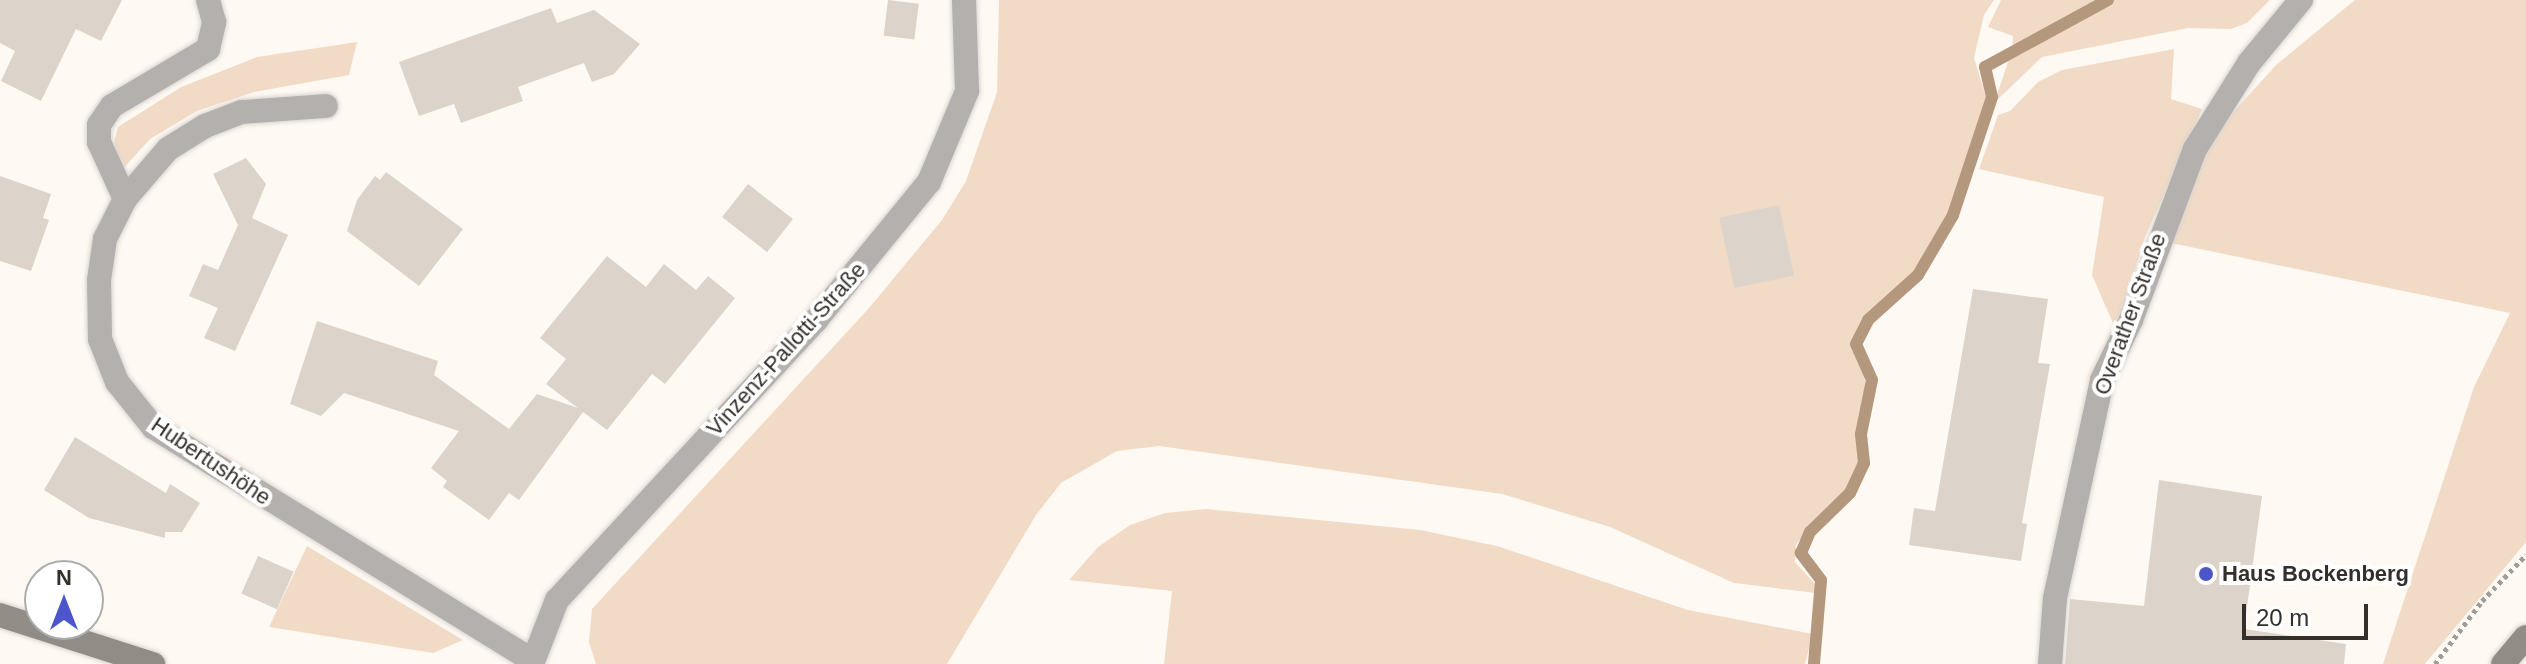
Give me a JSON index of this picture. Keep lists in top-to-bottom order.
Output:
{
  "streets": {
    "street": ["Overather Straße", "Vinzenz-Pallotti-Straße", "Hubertushöhe"]
  },
  "crossings": [
    ["Vinzenz-Pallotti-Straße", "Hubertushöhe"]
  ],
  "places": ["Haus Bockenberg"],
  "scale_bar": "20 m",
  "north": "top"
}
